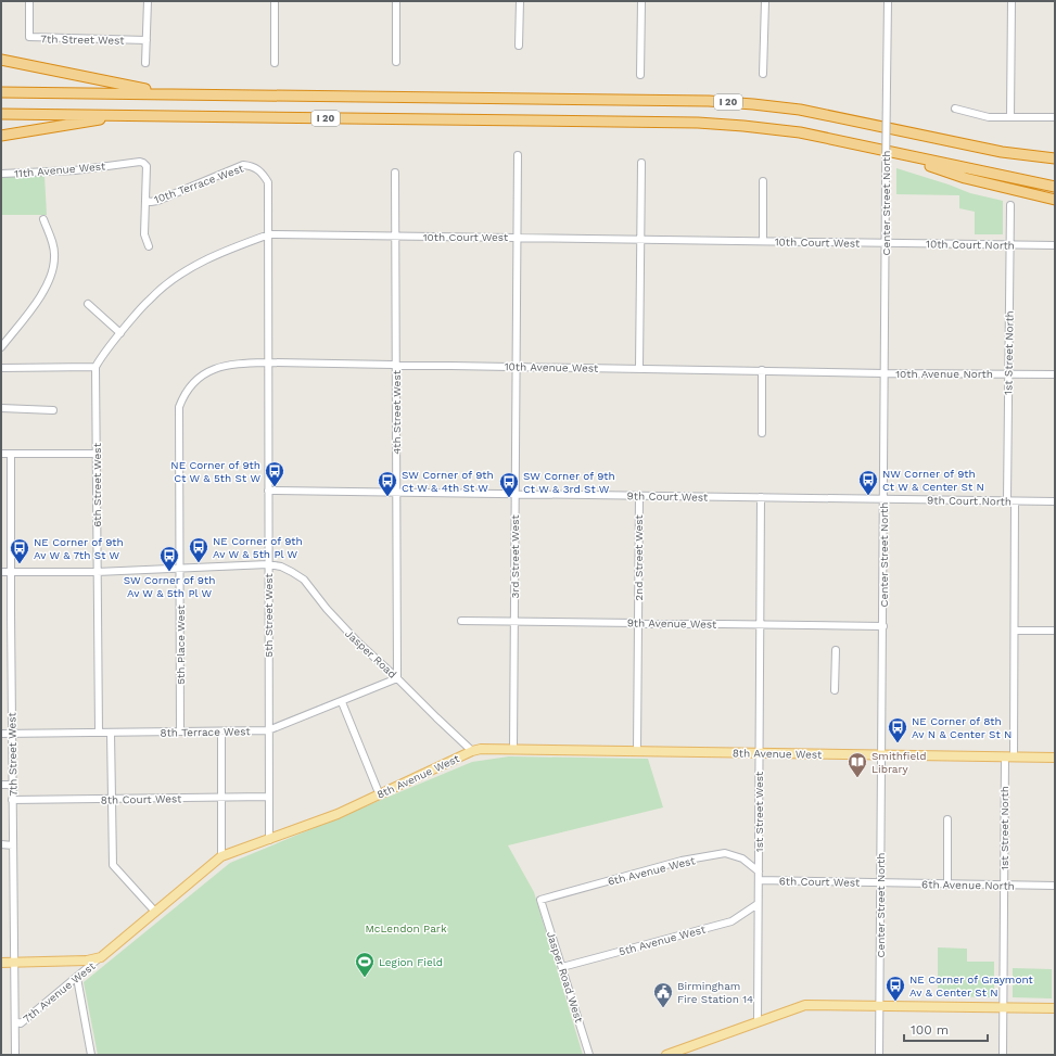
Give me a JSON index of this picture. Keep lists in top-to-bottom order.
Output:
{
  "streets": {
    "highway": ["I 20"],
    "main road": ["8th Avenue West"],
    "street": [
      "7th Street West",
      "11th Avenue West",
      "10th Terrace West",
      "Center Street North",
      "10th Court West",
      "10th Court North",
      "1st Street North",
      "10th Avenue West",
      "10th Avenue North",
      "4th Street West",
      "6th Street West",
      "9th Court West",
      "9th Court North",
      "3rd Street West",
      "2nd Street West",
      "5th Street West",
      "9th Avenue West",
      "5th Place West",
      "Jasper Road",
      "8th Terrace West",
      "8th Court West",
      "1st Street West",
      "6th Avenue West",
      "6th Court West",
      "6th Avenue North",
      "5th Avenue West",
      "Jasper Road West",
      "7th Avenue West"
    ]
  },
  "crossings": [
    ["7th Street West", "8th Terrace West"],
    ["7th Street West", "8th Court West"],
    ["7th Street West", "7th Avenue West"],
    ["11th Avenue West", "10th Terrace West"],
    ["10th Terrace West", "10th Court West"],
    ["10th Terrace West", "5th Street West"],
    ["Center Street North", "10th Court West"],
    ["Center Street North", "10th Court North"],
    ["Center Street North", "10th Avenue West"],
    ["Center Street North", "10th Avenue North"],
    ["Center Street North", "9th Court West"],
    ["Center Street North", "9th Court North"],
    ["Center Street North", "9th Avenue West"],
    ["Center Street North", "8th Avenue West"],
    ["Center Street North", "6th Court West"],
    ["Center Street North", "6th Avenue North"],
    ["10th Court West", "10th Court North"],
    ["10th Court West", "4th Street West"],
    ["10th Court West", "6th Street West"],
    ["10th Court West", "3rd Street West"],
    ["10th Court West", "5th Street West"],
    ["10th Court North", "1st Street North"],
    ["1st Street North", "10th Avenue North"],
    ["1st Street North", "9th Court North"],
    ["1st Street North", "8th Avenue West"],
    ["1st Street North", "6th Avenue North"],
    ["10th Avenue West", "10th Avenue North"],
    ["10th Avenue West", "4th Street West"],
    ["10th Avenue West", "3rd Street West"],
    ["10th Avenue West", "5th Street West"],
    ["10th Avenue West", "5th Place West"],
    ["4th Street West", "9th Court West"],
    ["4th Street West", "Jasper Road"],
    ["4th Street West", "8th Terrace West"],
    ["6th Street West", "8th Terrace West"],
    ["9th Court West", "9th Court North"],
    ["9th Court West", "3rd Street West"],
    ["9th Court West", "2nd Street West"],
    ["9th Court West", "5th Street West"],
    ["9th Court West", "1st Street West"],
    ["3rd Street West", "9th Avenue West"],
    ["3rd Street West", "8th Avenue West"],
    ["2nd Street West", "9th Avenue West"],
    ["2nd Street West", "8th Avenue West"],
    ["5th Street West", "Jasper Road"],
    ["5th Street West", "8th Terrace West"],
    ["5th Street West", "8th Avenue West"],
    ["5th Street West", "8th Court West"],
    ["9th Avenue West", "1st Street West"],
    ["5th Place West", "8th Terrace West"],
    ["Jasper Road", "8th Terrace West"],
    ["Jasper Road", "8th Avenue West"],
    ["8th Avenue West", "1st Street West"],
    ["8th Avenue West", "7th Avenue West"],
    ["1st Street West", "6th Avenue West"],
    ["1st Street West", "6th Court West"],
    ["1st Street West", "5th Avenue West"],
    ["6th Avenue West", "Jasper Road West"],
    ["6th Court West", "6th Avenue North"],
    ["5th Avenue West", "Jasper Road West"]
  ],
  "parks": ["McLendon Park"],
  "places": {
    "bus stop": [
      "NE Corner of 9th Ct W & 5th St W",
      "NW Corner of 9th Ct W & Center St N",
      "SW Corner of 9th Ct W & 4th St W",
      "SW Corner of 9th Ct W & 3rd St W",
      "NE Corner of 9th Av W & 5th Pl W",
      "NE Corner of 9th Av W & 7th St W",
      "SW Corner of 9th Av W & 5th Pl W",
      "NE Corner of 8th Av N & Center St N",
      "NE Corner of Graymont Av & Center St N"
    ],
    "library": ["Smithfield Library"],
    "sports": ["Legion Field"],
    "public building": ["Birmingham Fire Station 14"]
  },
  "scale_bar": "100 m"
}
